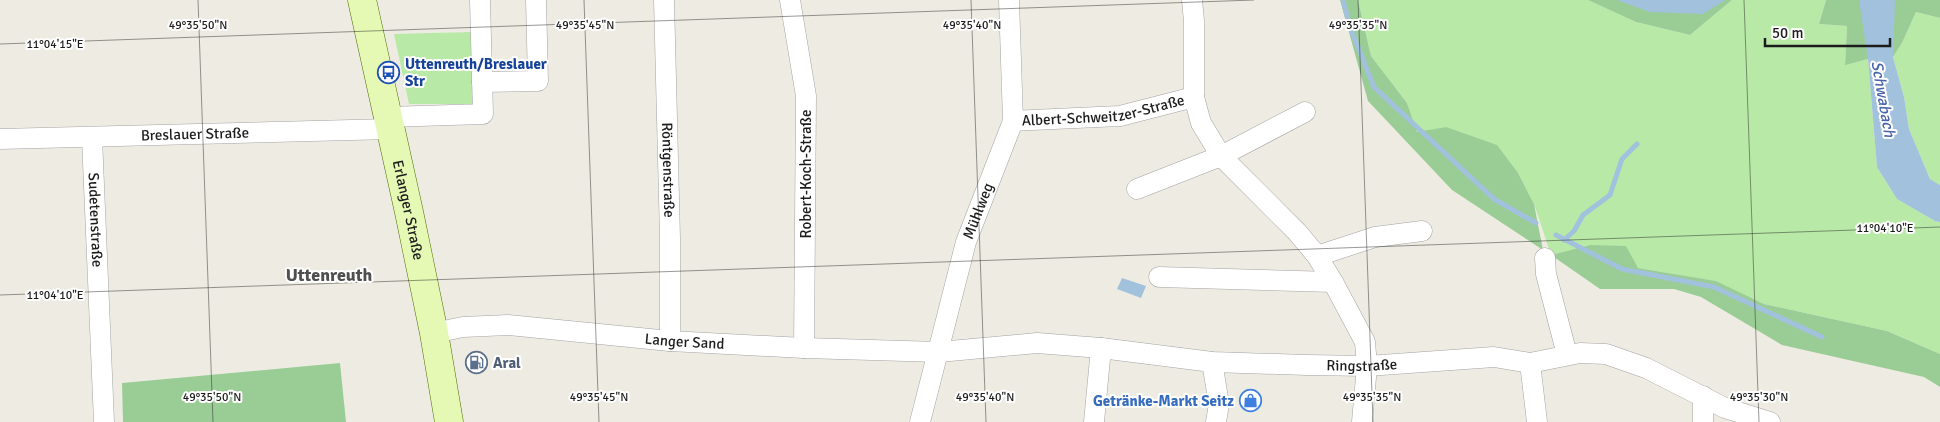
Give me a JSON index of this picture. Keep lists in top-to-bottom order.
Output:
{
  "streets": {
    "main road": ["Erlanger Straße"],
    "street": [
      "Albert-Schweitzer-Straße",
      "Breslauer Straße",
      "Röntgenstraße",
      "Robert-Koch-Straße",
      "Mühlweg",
      "Sudetenstraße",
      "Langer Sand",
      "Ringstraße"
    ]
  },
  "crossings": [
    ["Albert-Schweitzer-Straße", "Mühlweg"],
    ["Albert-Schweitzer-Straße", "Ringstraße"],
    ["Breslauer Straße", "Erlanger Straße"],
    ["Breslauer Straße", "Sudetenstraße"],
    ["Röntgenstraße", "Langer Sand"],
    ["Robert-Koch-Straße", "Langer Sand"],
    ["Erlanger Straße", "Langer Sand"],
    ["Mühlweg", "Langer Sand"],
    ["Mühlweg", "Ringstraße"],
    ["Langer Sand", "Ringstraße"]
  ],
  "districts": ["Uttenreuth"],
  "water": ["Schwabach"],
  "places": {
    "bus stop": ["Uttenreuth/Breslauer Str"],
    "fuel station": ["Aral"],
    "shop": ["Getränke-Markt Seitz"]
  },
  "scale_bar": "50 m",
  "coordinates": [
    "49°35'50\"N",
    "49°35'45\"N",
    "49°35'40\"N",
    "49°35'35\"N",
    "11°04'15\"E",
    "11°04'10\"E",
    "49°35'30\"N"
  ]
}
